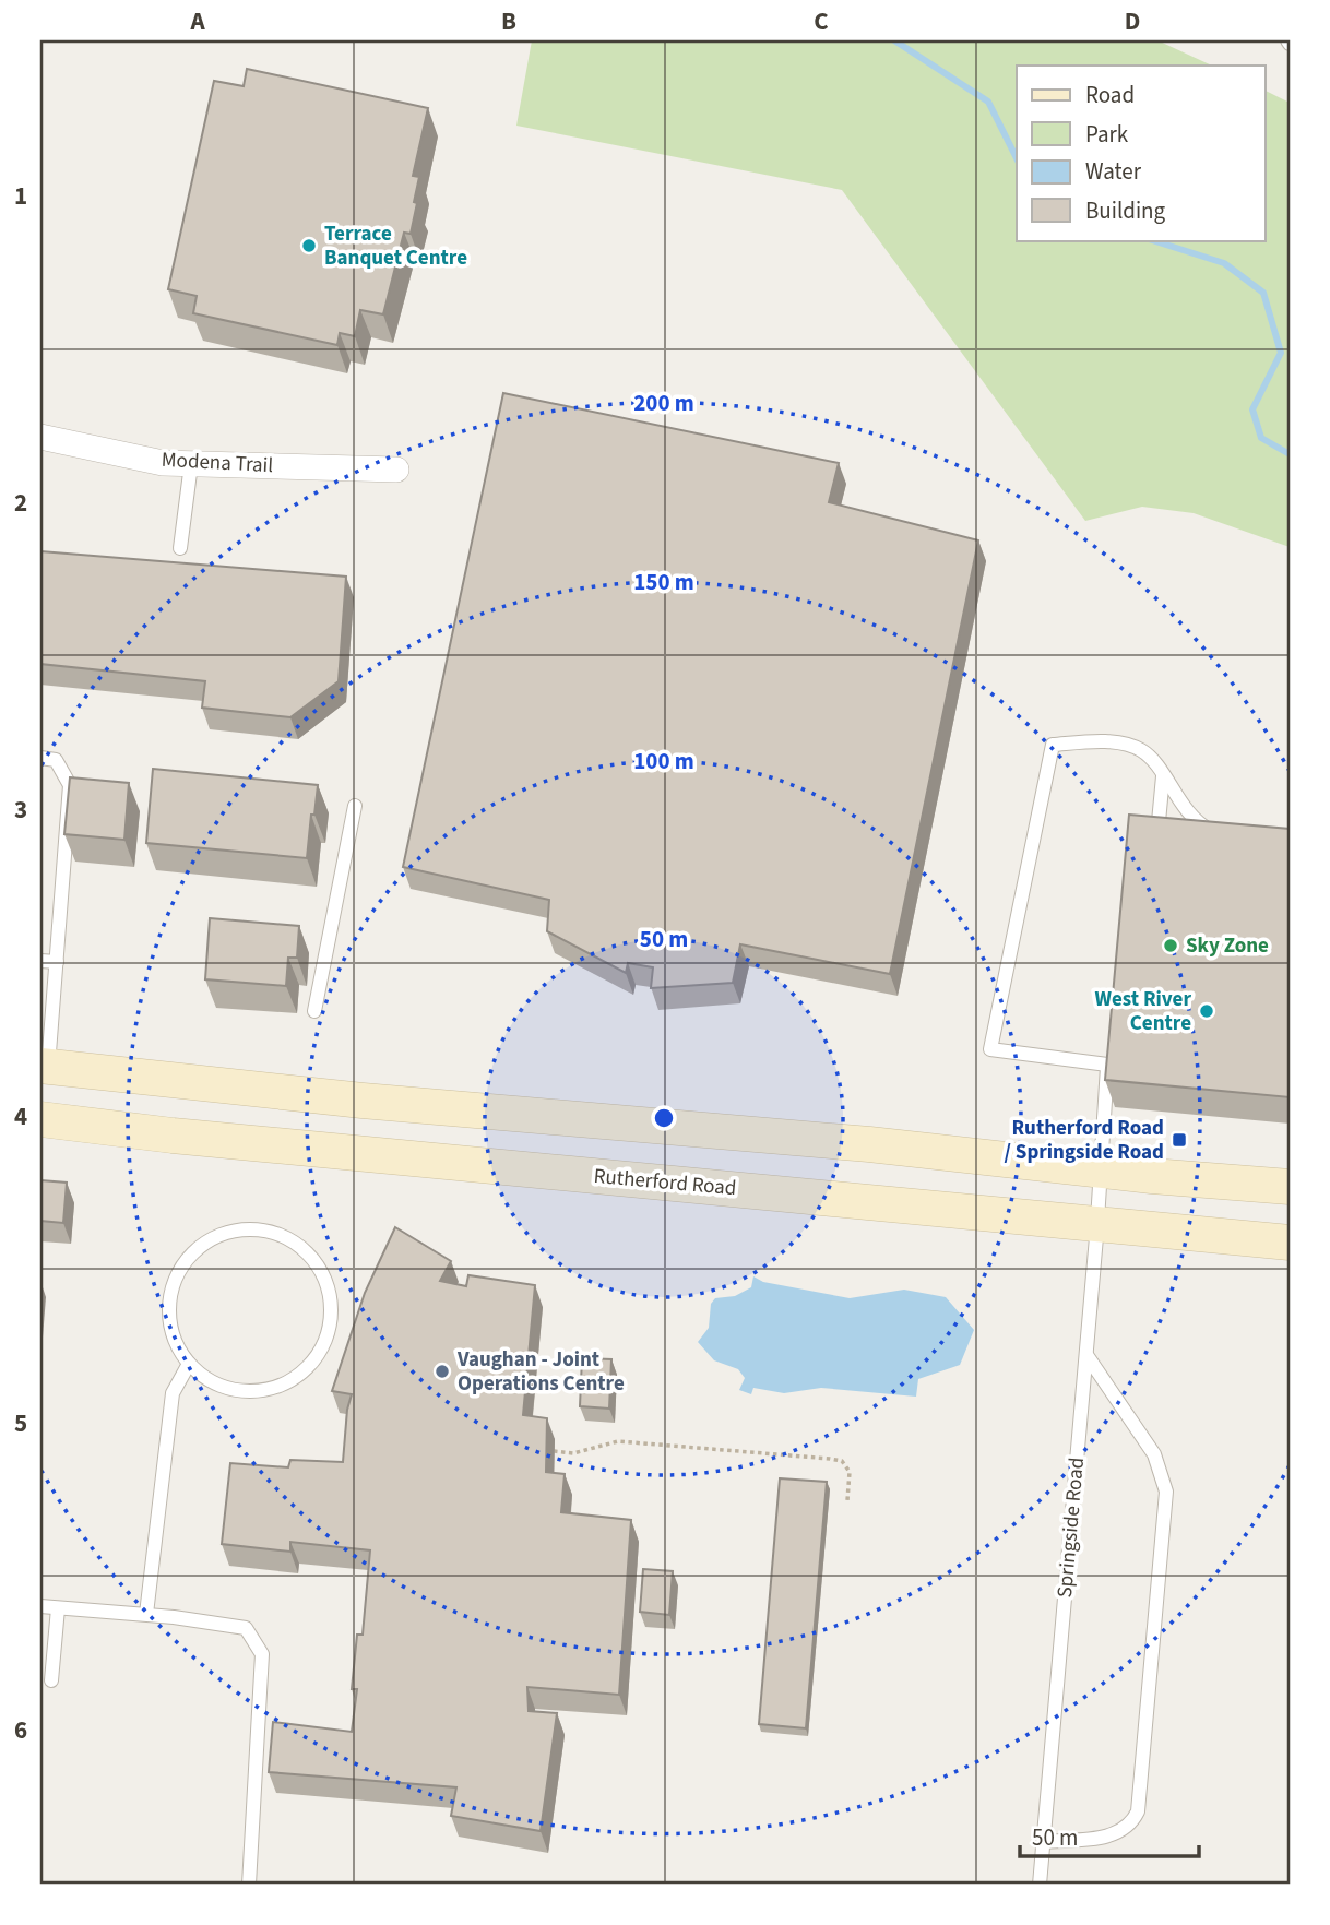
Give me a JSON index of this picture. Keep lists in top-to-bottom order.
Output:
{
  "streets": {
    "main road": ["Rutherford Road"],
    "street": ["Modena Trail"],
    "lane": ["Springside Road"]
  },
  "crossings": [
    ["Rutherford Road", "Springside Road"]
  ],
  "places": {
    "other": [
      "Terrace Banquet Centre",
      "Sky Zone",
      "West River Centre",
      "Vaughan - Joint Operations Centre"
    ],
    "transit": ["Rutherford Road / Springside Road"]
  },
  "legend": [
    "Road",
    "Park",
    "Water",
    "Building"
  ],
  "scale_bar": "50 m",
  "grid": {
    "columns": [
      "A",
      "B",
      "C",
      "D"
    ],
    "rows": [
      "1",
      "2",
      "3",
      "4",
      "5",
      "6"
    ]
  },
  "rings": [
    "200 m",
    "150 m",
    "100 m",
    "50 m"
  ]
}
